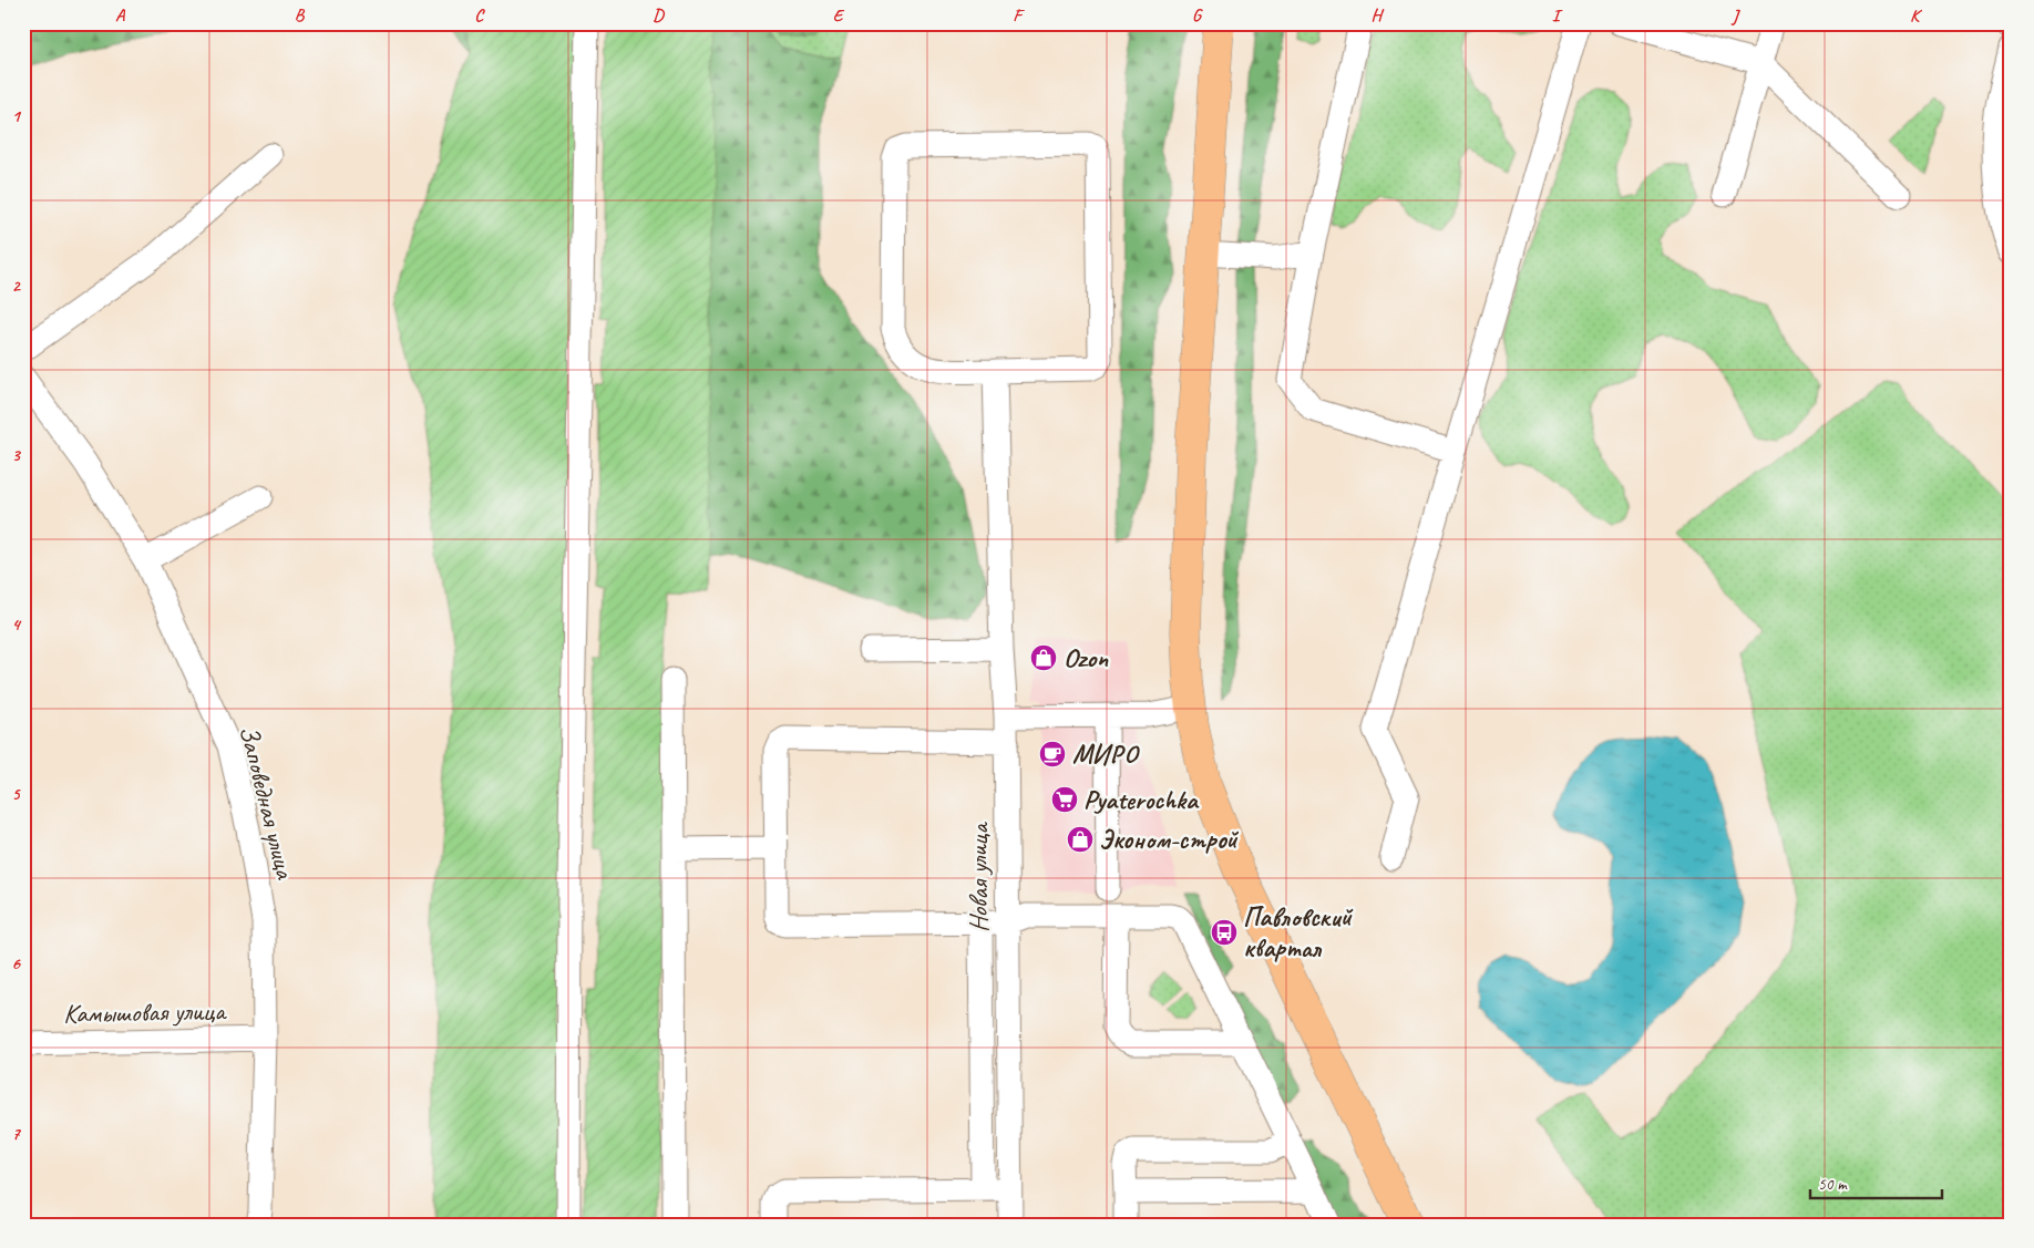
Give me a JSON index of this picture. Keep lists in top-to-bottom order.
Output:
{
  "streets": {
    "street": ["Заповедная улица", "Новая улица", "Камышовая улица"]
  },
  "crossings": [
    ["Заповедная улица", "Камышовая улица"]
  ],
  "places": {
    "shop": ["Ozon", "Эконом-строй"],
    "cafe": ["МИРО"],
    "supermarket": ["Pyaterochka"],
    "bus stop": ["Павловский квартал"]
  },
  "scale_bar": "50 m",
  "grid": {
    "columns": [
      "A",
      "B",
      "C",
      "D",
      "E",
      "F",
      "G",
      "H",
      "I",
      "J",
      "K"
    ],
    "rows": [
      "1",
      "2",
      "3",
      "4",
      "5",
      "6",
      "7"
    ]
  }
}
